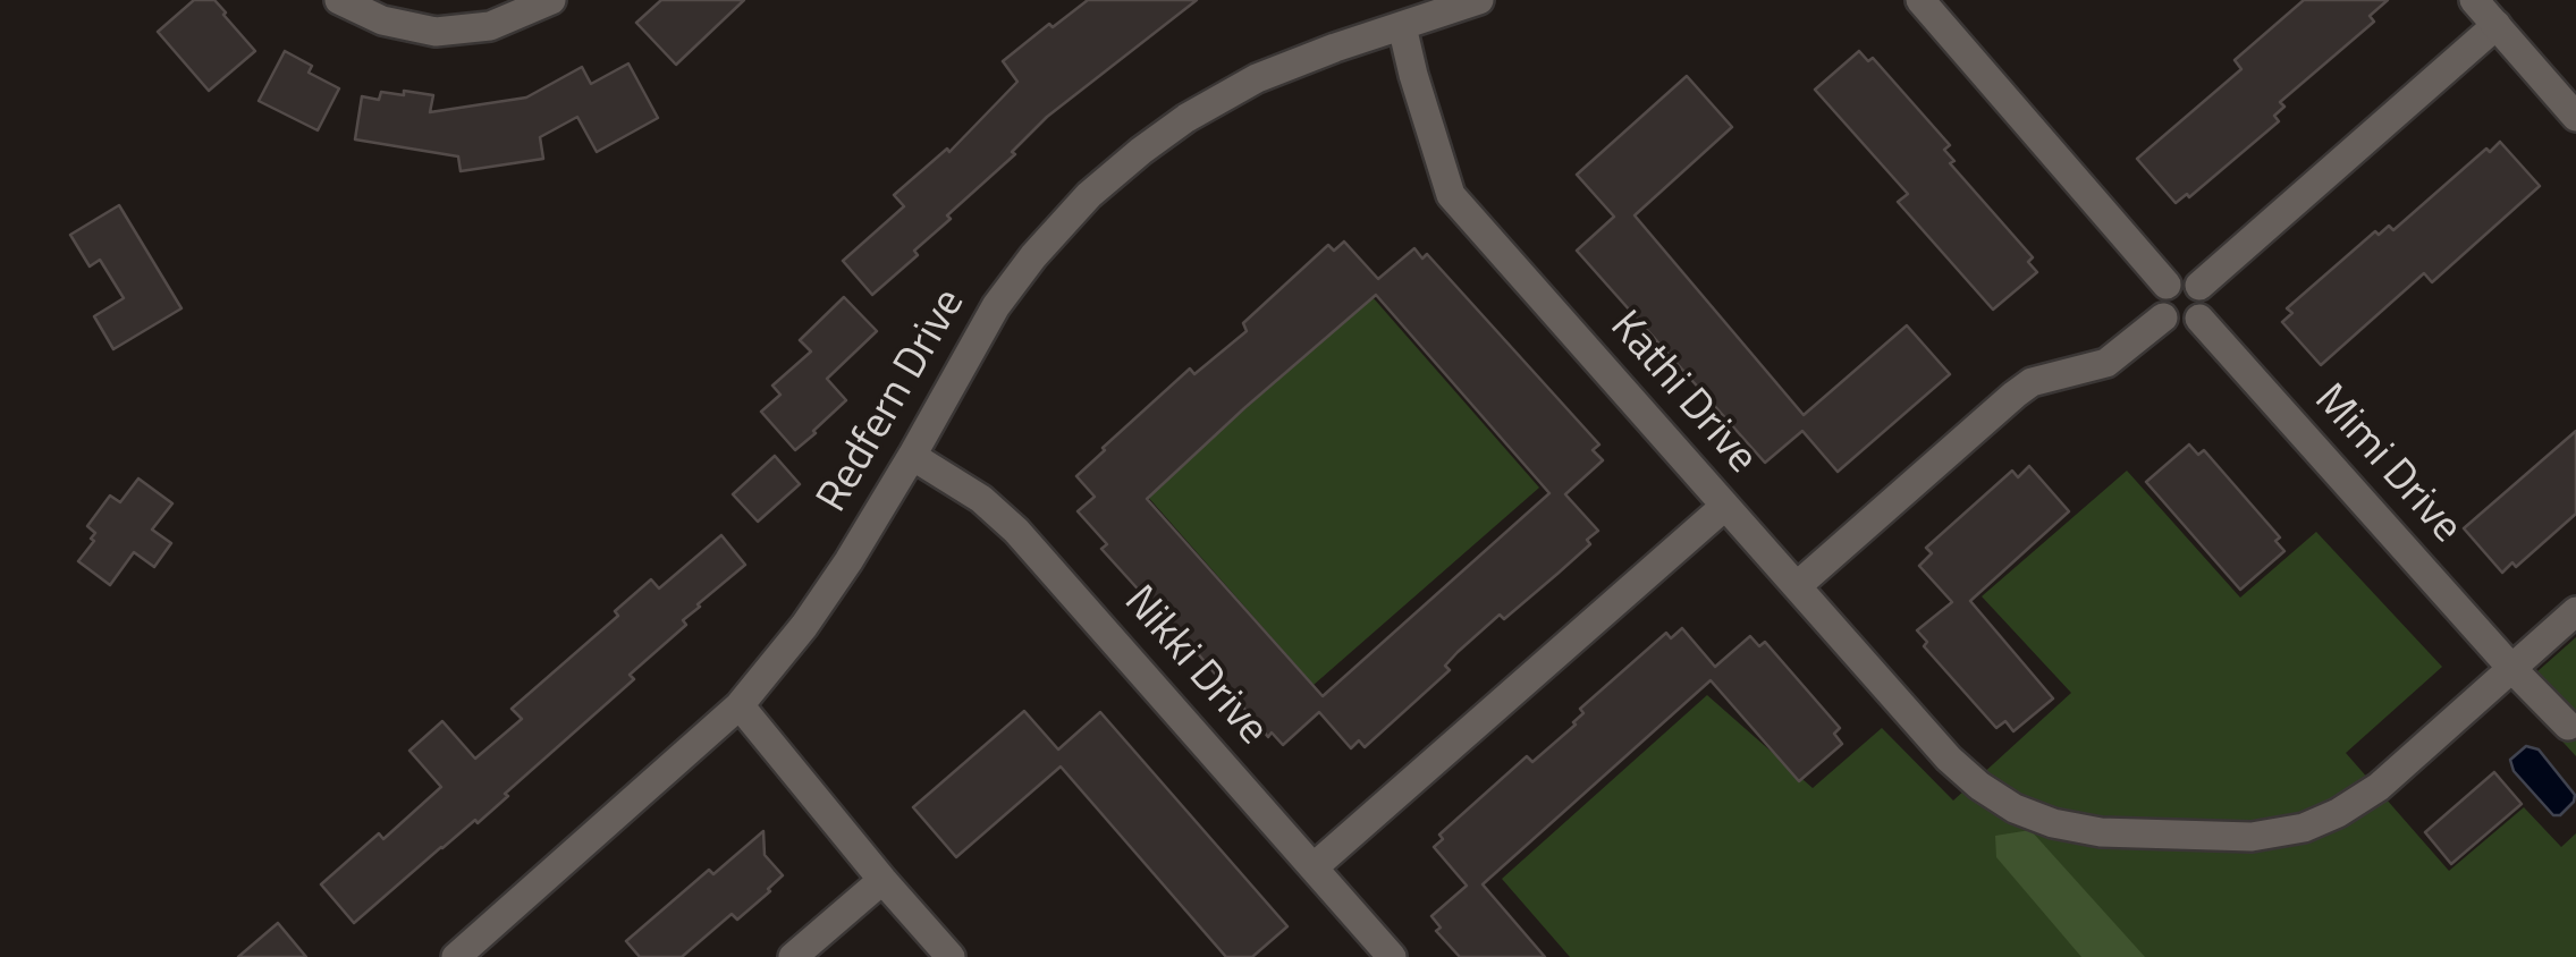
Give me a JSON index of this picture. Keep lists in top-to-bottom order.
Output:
{
  "streets": {
    "street": [
      "Kathi Drive",
      "Redfern Drive",
      "Mimi Drive",
      "Nikki Drive"
    ]
  },
  "crossings": [
    ["Kathi Drive", "Redfern Drive"],
    ["Kathi Drive", "Mimi Drive"],
    ["Redfern Drive", "Nikki Drive"]
  ]
}
